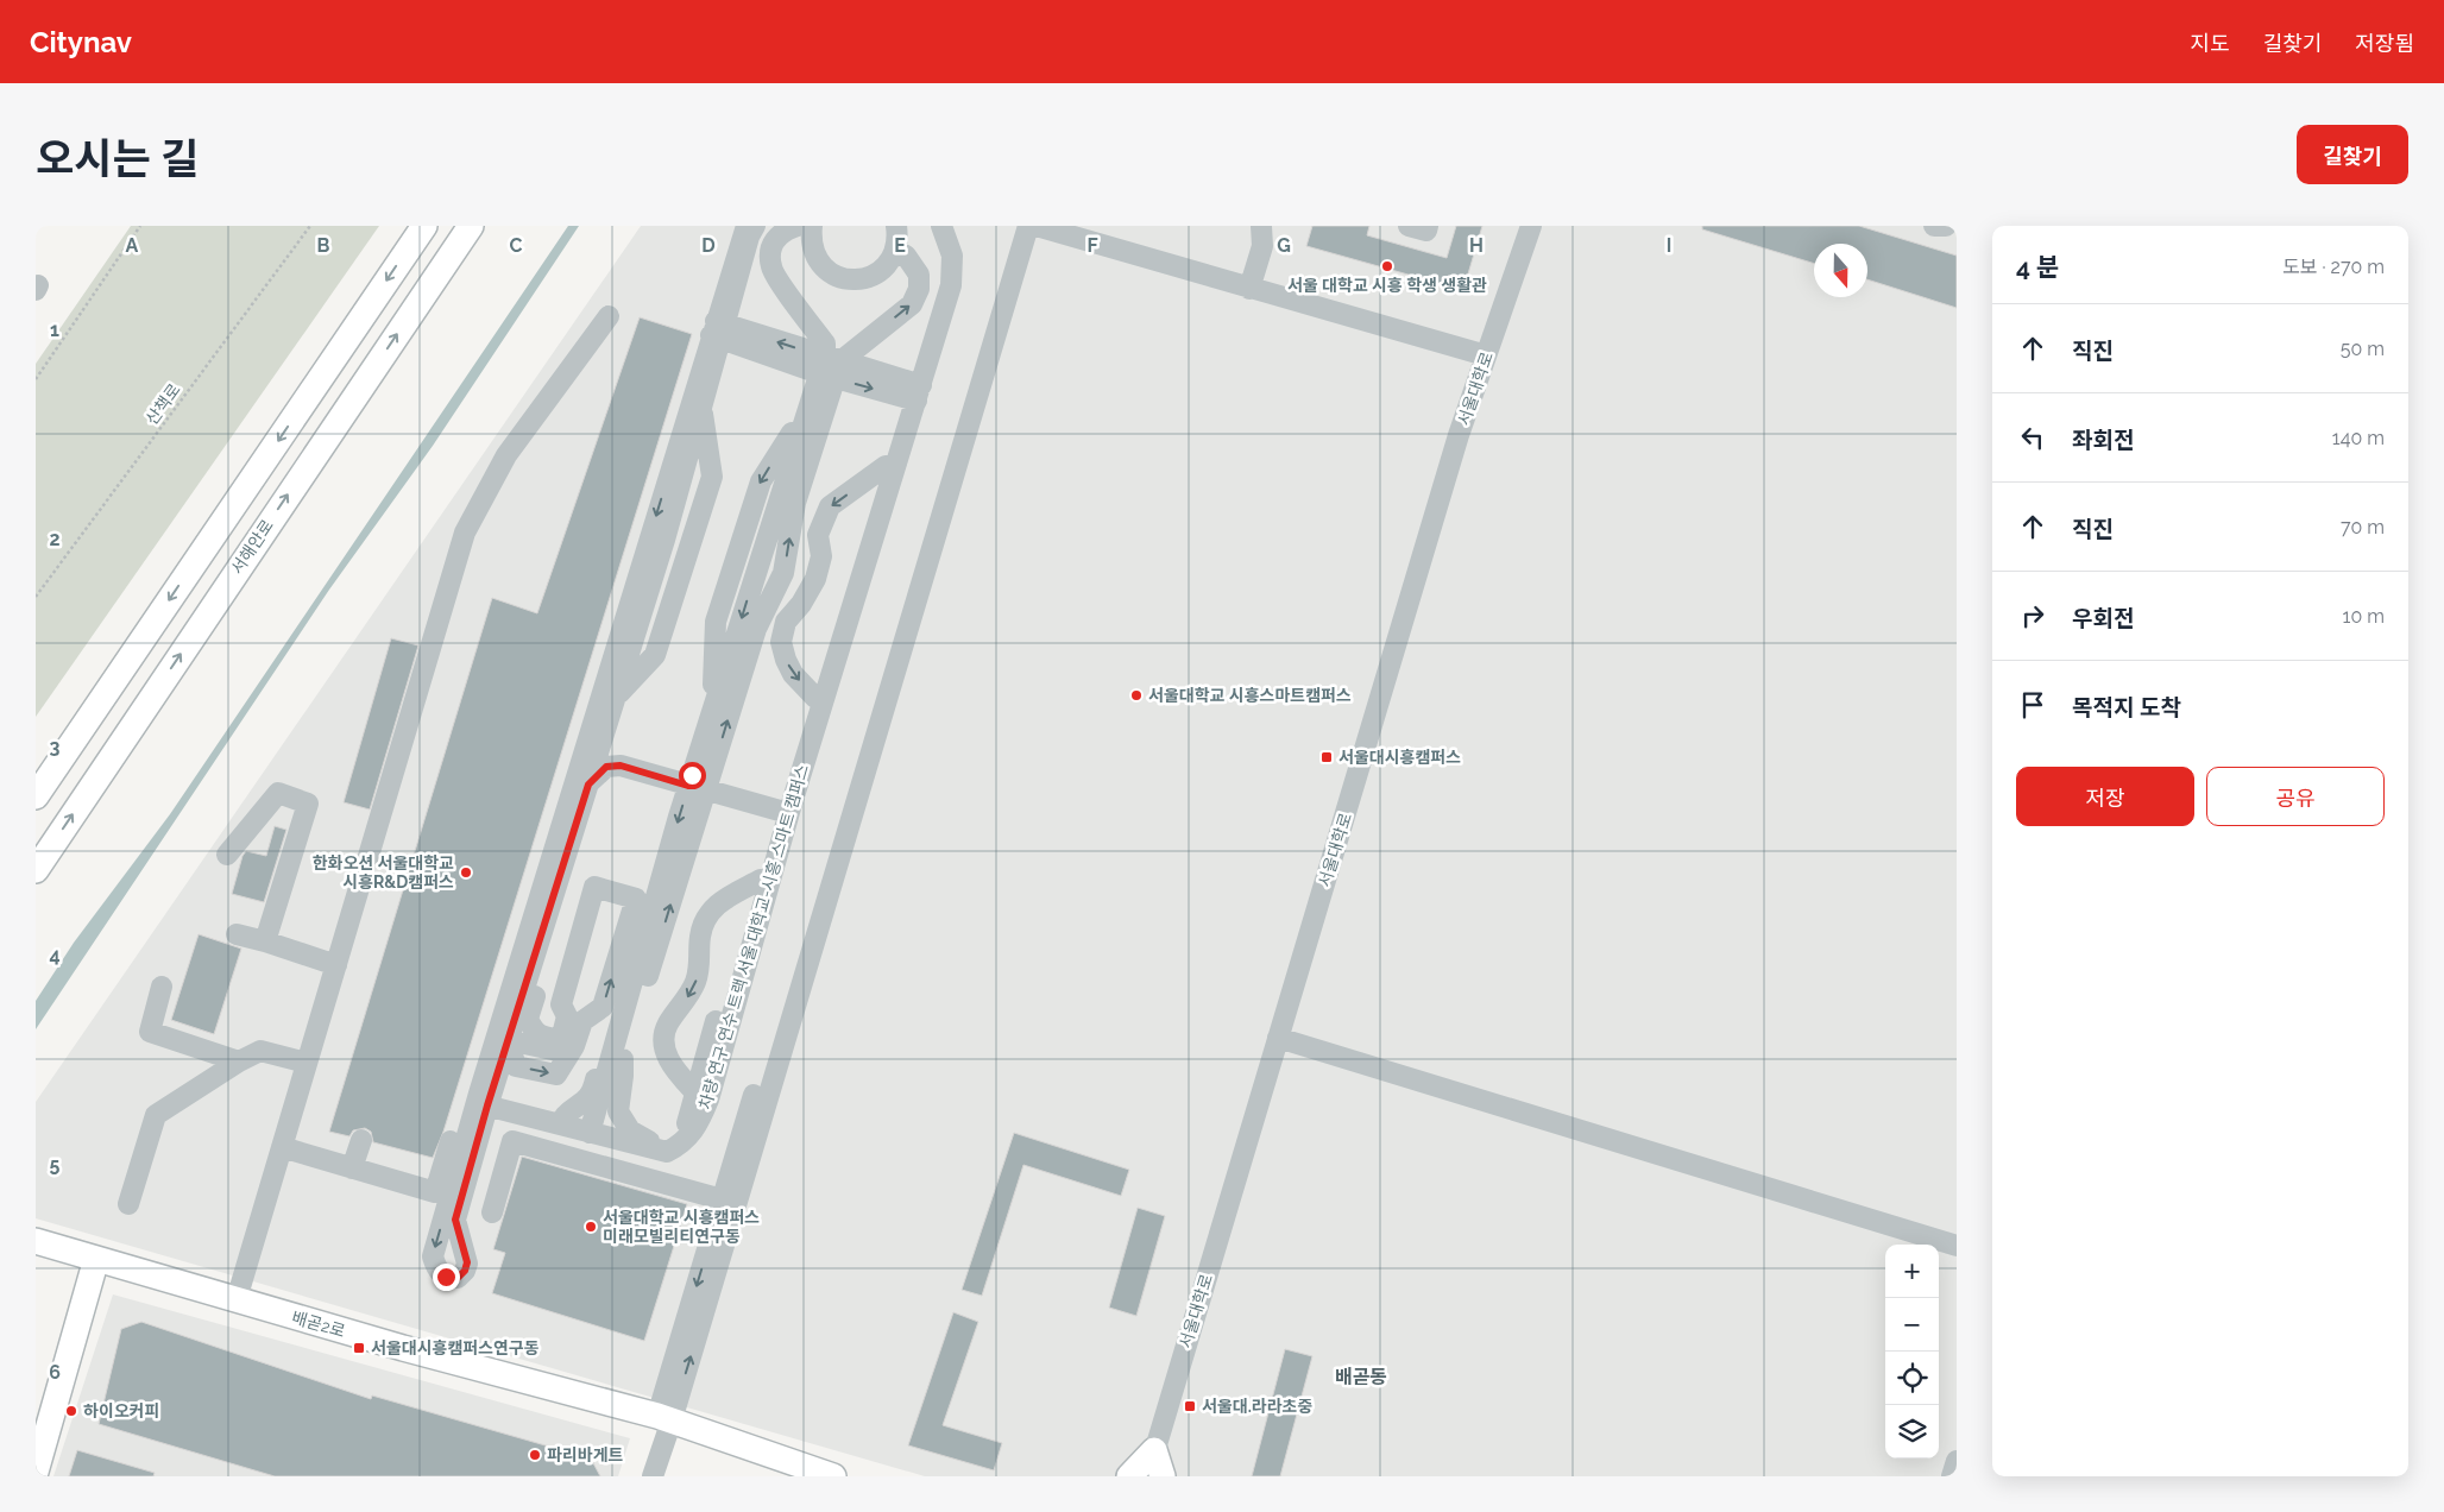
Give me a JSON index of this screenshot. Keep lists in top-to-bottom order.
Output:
{
  "streets": {
    "main road": ["서해안로", "배곧2로"],
    "street": ["서울대학로", "차량 연구 연수 트랙 서울 대학교-시흥 스마트 캠퍼스"],
    "path": ["산책로"]
  },
  "districts": ["배곧동"],
  "places": {
    "other": [
      "서울 대학교 시흥 학생 생활관",
      "서울대학교 시흥스마트캠퍼스",
      "한화오션 서울대학교 시흥R&D캠퍼스",
      "서울대학교 시흥캠퍼스 미래모빌리티연구동",
      "하이오커피",
      "파리바게트"
    ],
    "transit": ["서울대시흥캠퍼스", "서울대시흥캠퍼스연구동", "서울대.라라초중"]
  },
  "north": "bottom",
  "page": {
    "header": "Citynav",
    "nav": ["지도", "길찾기", "저장됨"],
    "title": "오시는 길",
    "buttons": [
      "길찾기",
      ["저장", "공유"]
    ],
    "heading": ["4 분", "도보 · 270 m"],
    "list": [
      ["직진", "50 m"],
      ["좌회전", "140 m"],
      ["직진", "70 m"],
      ["우회전", "10 m"],
      "목적지 도착"
    ],
    "map_buttons": ["+", "−"]
  },
  "grid": {
    "columns": [
      "A",
      "B",
      "C",
      "D",
      "E",
      "F",
      "G",
      "H",
      "I"
    ],
    "rows": [
      "1",
      "2",
      "3",
      "4",
      "5",
      "6"
    ]
  }
}
